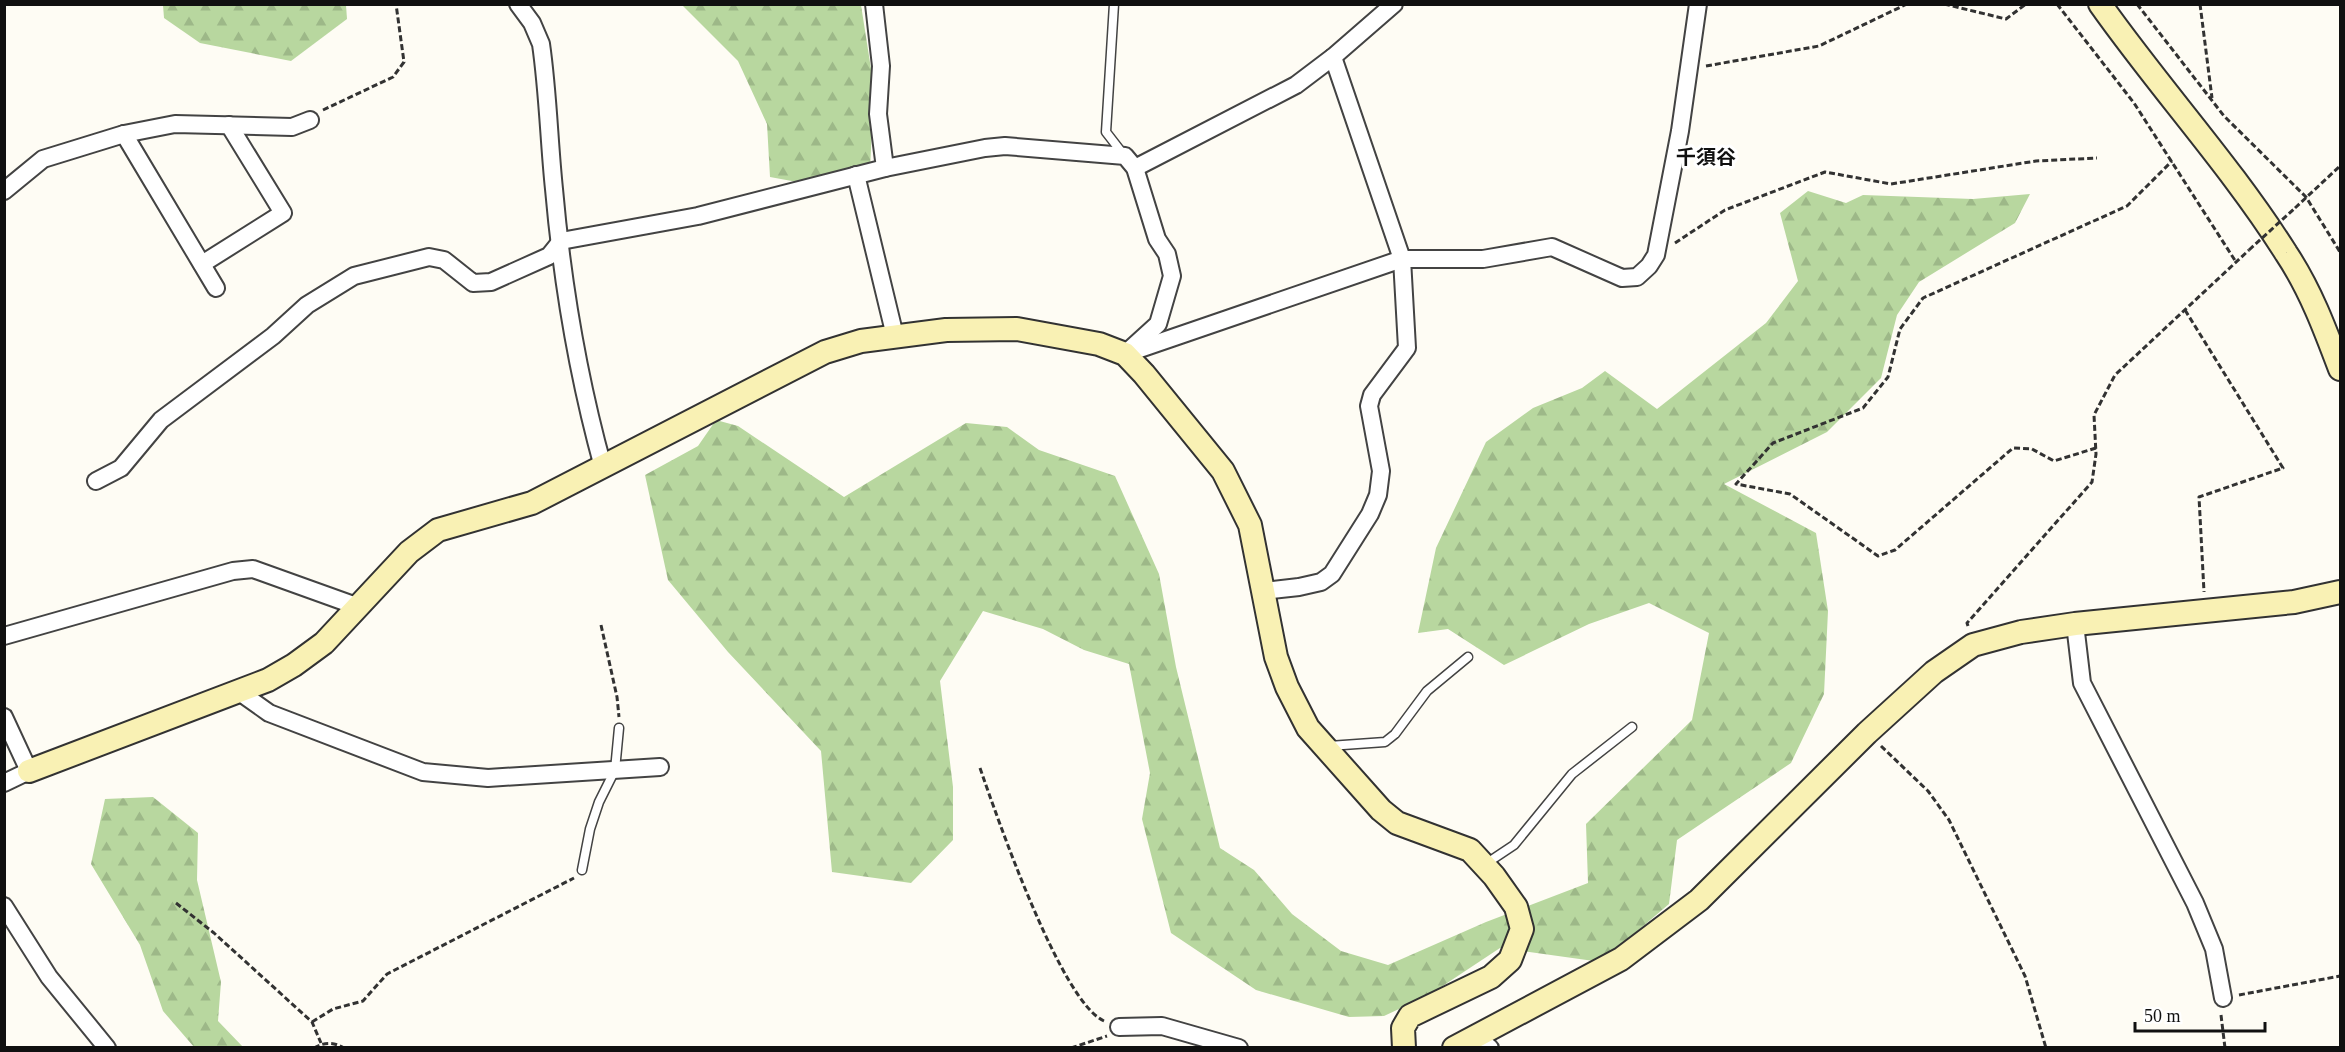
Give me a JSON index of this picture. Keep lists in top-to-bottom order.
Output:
{
  "districts": ["千須谷"],
  "scale_bar": "50 m"
}
